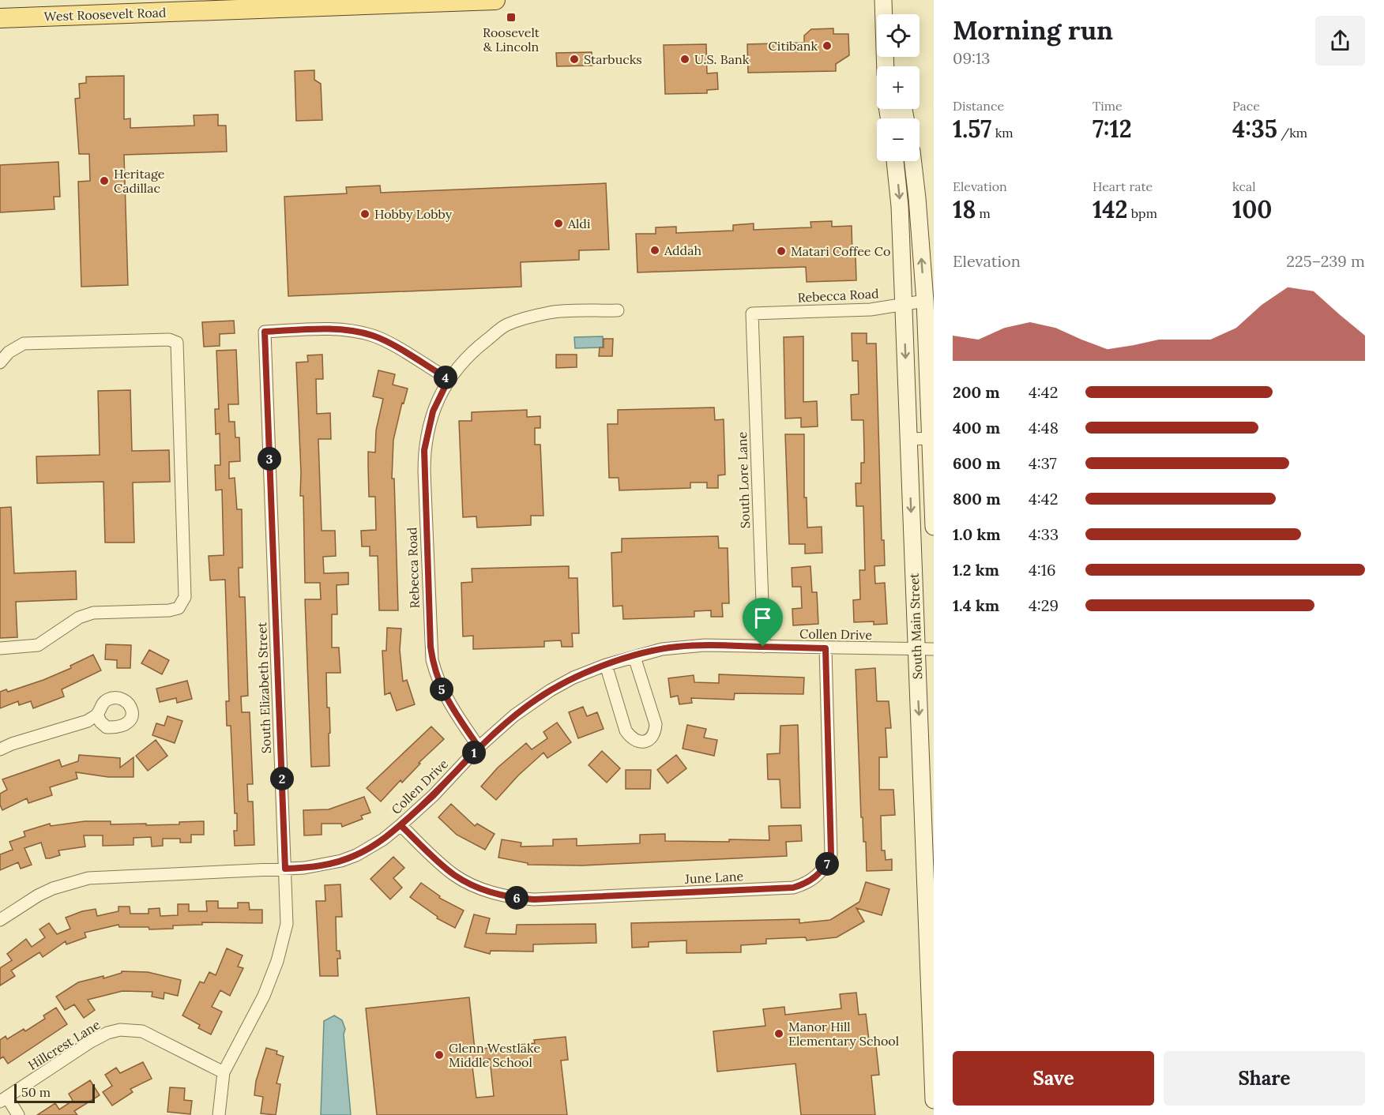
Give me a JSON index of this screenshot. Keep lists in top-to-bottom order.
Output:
{
  "streets": {
    "main road": ["West Roosevelt Road"],
    "street": [
      "Rebecca Road",
      "South Lore Lane",
      "South Main Street",
      "Collen Drive",
      "South Elizabeth Street",
      "June Lane",
      "Hillcrest Lane"
    ]
  },
  "crossings": [
    ["Rebecca Road", "South Lore Lane"],
    ["Rebecca Road", "South Main Street"],
    ["Rebecca Road", "Collen Drive"],
    ["Rebecca Road", "South Elizabeth Street"],
    ["South Lore Lane", "Collen Drive"],
    ["South Main Street", "Collen Drive"],
    ["Collen Drive", "South Elizabeth Street"],
    ["Collen Drive", "June Lane"],
    ["South Elizabeth Street", "Hillcrest Lane"]
  ],
  "places": {
    "transit": ["Roosevelt & Lincoln"],
    "other": [
      "Citibank",
      "Starbucks",
      "U.S. Bank",
      "Heritage Cadillac",
      "Hobby Lobby",
      "Aldi",
      "Addah",
      "Matari Coffee Co",
      "Manor Hill Elementary School",
      "Glenn Westlake Middle School"
    ]
  },
  "scale_bar": "50 m",
  "page": {
    "heading": ["Morning run", "09:13"],
    "map_buttons": ["+", "−"],
    "stats": [
      ["Distance", "1.57 km"],
      ["Time", "7:12"],
      ["Pace", "4:35 /km"],
      ["Elevation", "18 m"],
      ["Heart rate", "142 bpm"],
      ["kcal", "100"]
    ],
    "chart": ["Elevation", "225–239 m"],
    "pins": [
      "4",
      "3",
      "5",
      "1",
      "2",
      "7",
      "6"
    ],
    "list": [
      {
        "name": "200 m",
        "note": "4:42"
      },
      {
        "name": "400 m",
        "note": "4:48"
      },
      {
        "name": "600 m",
        "note": "4:37"
      },
      {
        "name": "800 m",
        "note": "4:42"
      },
      {
        "name": "1.0 km",
        "note": "4:33"
      },
      {
        "name": "1.2 km",
        "note": "4:16"
      },
      {
        "name": "1.4 km",
        "note": "4:29"
      }
    ],
    "buttons": ["Save", "Share"],
    "scale": "50 m"
  }
}
